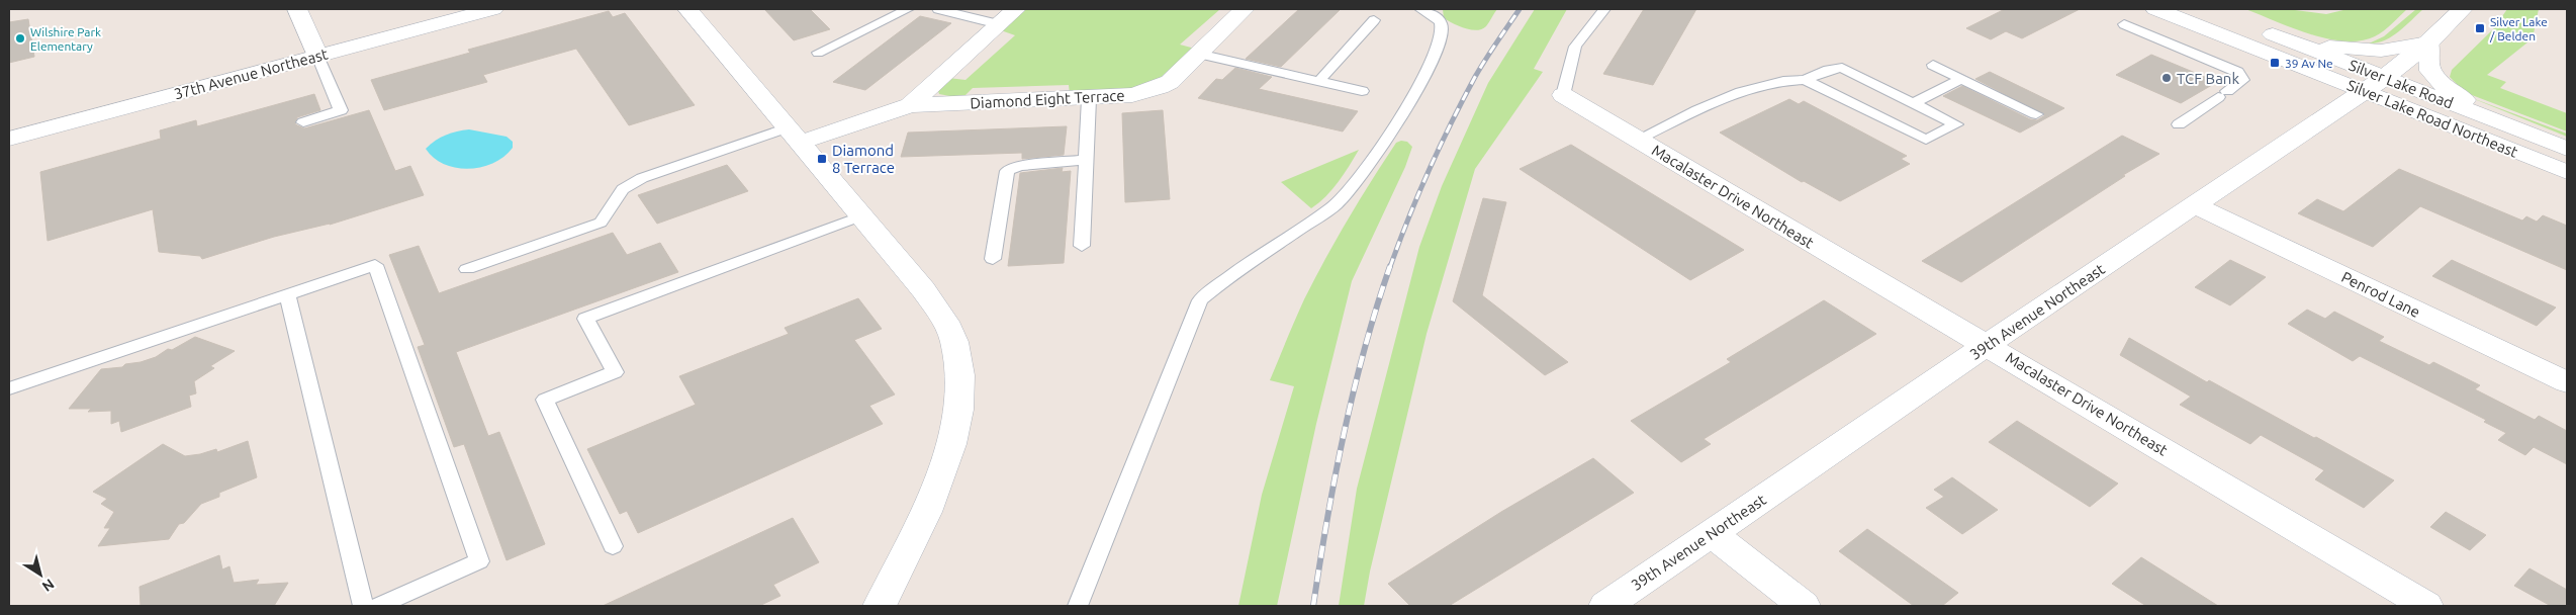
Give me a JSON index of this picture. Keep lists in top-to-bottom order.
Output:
{
  "streets": {
    "street": [
      "37th Avenue Northeast",
      "Silver Lake Road",
      "Diamond Eight Terrace",
      "Silver Lake Road Northeast",
      "Macalaster Drive Northeast",
      "Penrod Lane",
      "39th Avenue Northeast"
    ]
  },
  "crossings": [
    ["Silver Lake Road", "Silver Lake Road Northeast"],
    ["Silver Lake Road", "39th Avenue Northeast"],
    ["Silver Lake Road Northeast", "39th Avenue Northeast"],
    ["Macalaster Drive Northeast", "39th Avenue Northeast"],
    ["Penrod Lane", "39th Avenue Northeast"]
  ],
  "places": {
    "transit": ["Silver Lake / Belden", "39 Av Ne", "Diamond 8 Terrace"],
    "other": ["Wilshire Park Elementary", "TCF Bank"]
  },
  "north": "bottom right"
}
